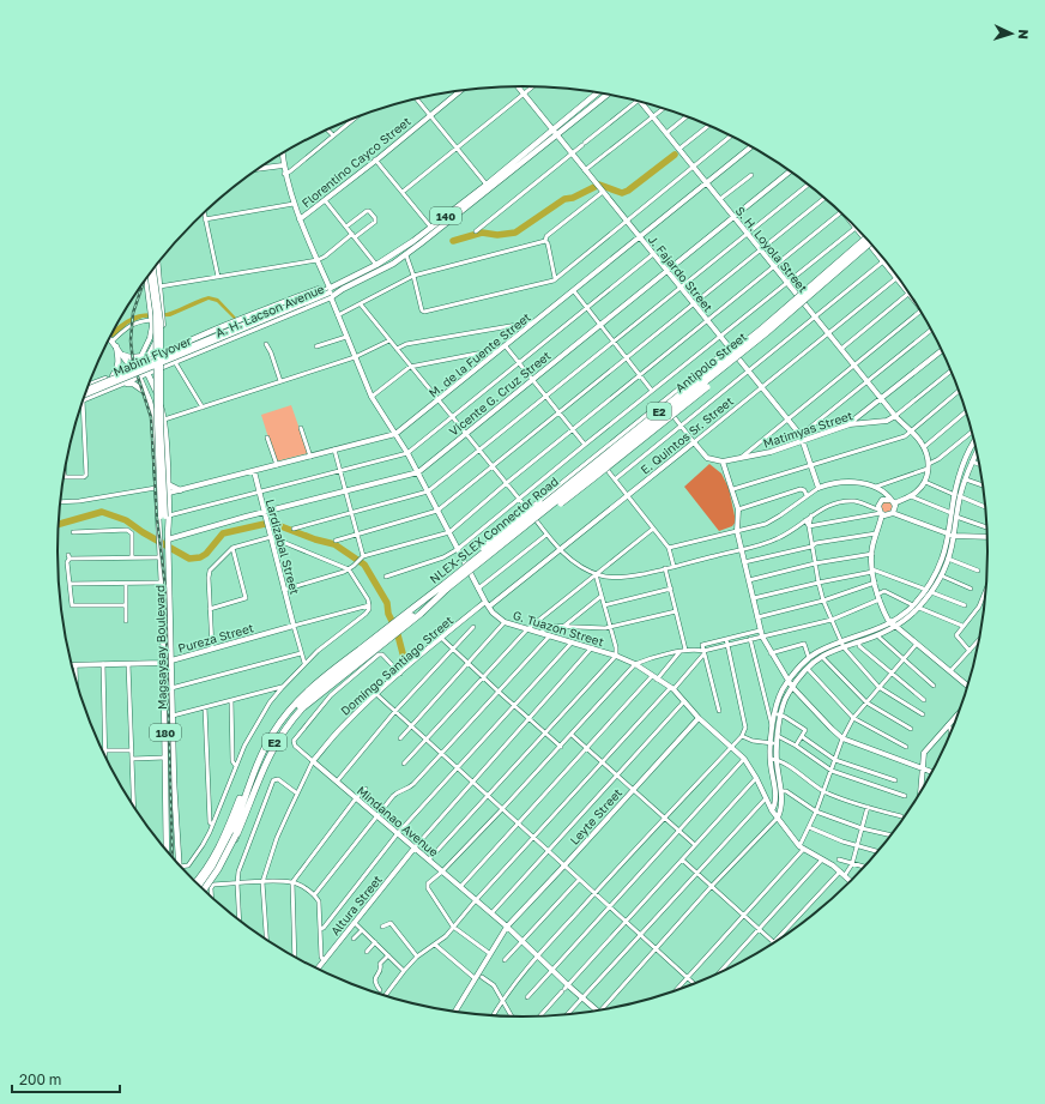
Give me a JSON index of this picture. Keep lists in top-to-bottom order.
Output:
{
  "streets": {
    "highway": ["E2", "NLEX-SLEX Connector Road"],
    "main road": [
      "140",
      "A. H. Lacson Avenue",
      "Mabini Flyover",
      "Magsaysay Boulevard",
      "180"
    ],
    "street": [
      "Florentino Cayco Street",
      "S. H. Loyola Street",
      "J. Fajardo Street",
      "M. de la Fuente Street",
      "Antipolo Street",
      "Vicente G. Cruz Street",
      "Matimyas Street",
      "E. Quintos Sr. Street",
      "Lardizabal Street",
      "G. Tuazon Street",
      "Pureza Street",
      "Domingo Santiago Street",
      "Leyte Street",
      "Mindanao Avenue",
      "Altura Street"
    ]
  },
  "crossings": [
    ["Florentino Cayco Street", "G. Tuazon Street"],
    ["S. H. Loyola Street", "M. de la Fuente Street"],
    ["S. H. Loyola Street", "Antipolo Street"],
    ["S. H. Loyola Street", "Vicente G. Cruz Street"],
    ["S. H. Loyola Street", "Matimyas Street"],
    ["S. H. Loyola Street", "E. Quintos Sr. Street"],
    ["J. Fajardo Street", "A. H. Lacson Avenue"],
    ["J. Fajardo Street", "M. de la Fuente Street"],
    ["J. Fajardo Street", "Antipolo Street"],
    ["J. Fajardo Street", "Vicente G. Cruz Street"],
    ["J. Fajardo Street", "Matimyas Street"],
    ["J. Fajardo Street", "E. Quintos Sr. Street"],
    ["A. H. Lacson Avenue", "Mabini Flyover"],
    ["A. H. Lacson Avenue", "G. Tuazon Street"],
    ["A. H. Lacson Avenue", "Magsaysay Boulevard"],
    ["M. de la Fuente Street", "Lardizabal Street"],
    ["M. de la Fuente Street", "G. Tuazon Street"],
    ["M. de la Fuente Street", "Magsaysay Boulevard"],
    ["Mabini Flyover", "G. Tuazon Street"],
    ["Antipolo Street", "G. Tuazon Street"],
    ["Vicente G. Cruz Street", "Lardizabal Street"],
    ["Vicente G. Cruz Street", "G. Tuazon Street"],
    ["Vicente G. Cruz Street", "Magsaysay Boulevard"],
    ["E. Quintos Sr. Street", "G. Tuazon Street"],
    ["Lardizabal Street", "Pureza Street"],
    ["G. Tuazon Street", "Domingo Santiago Street"],
    ["G. Tuazon Street", "Leyte Street"],
    ["Pureza Street", "Magsaysay Boulevard"],
    ["Magsaysay Boulevard", "180"],
    ["Domingo Santiago Street", "Mindanao Avenue"],
    ["Leyte Street", "Mindanao Avenue"],
    ["Mindanao Avenue", "Altura Street"]
  ],
  "scale_bar": "200 m",
  "north": "right"
}
